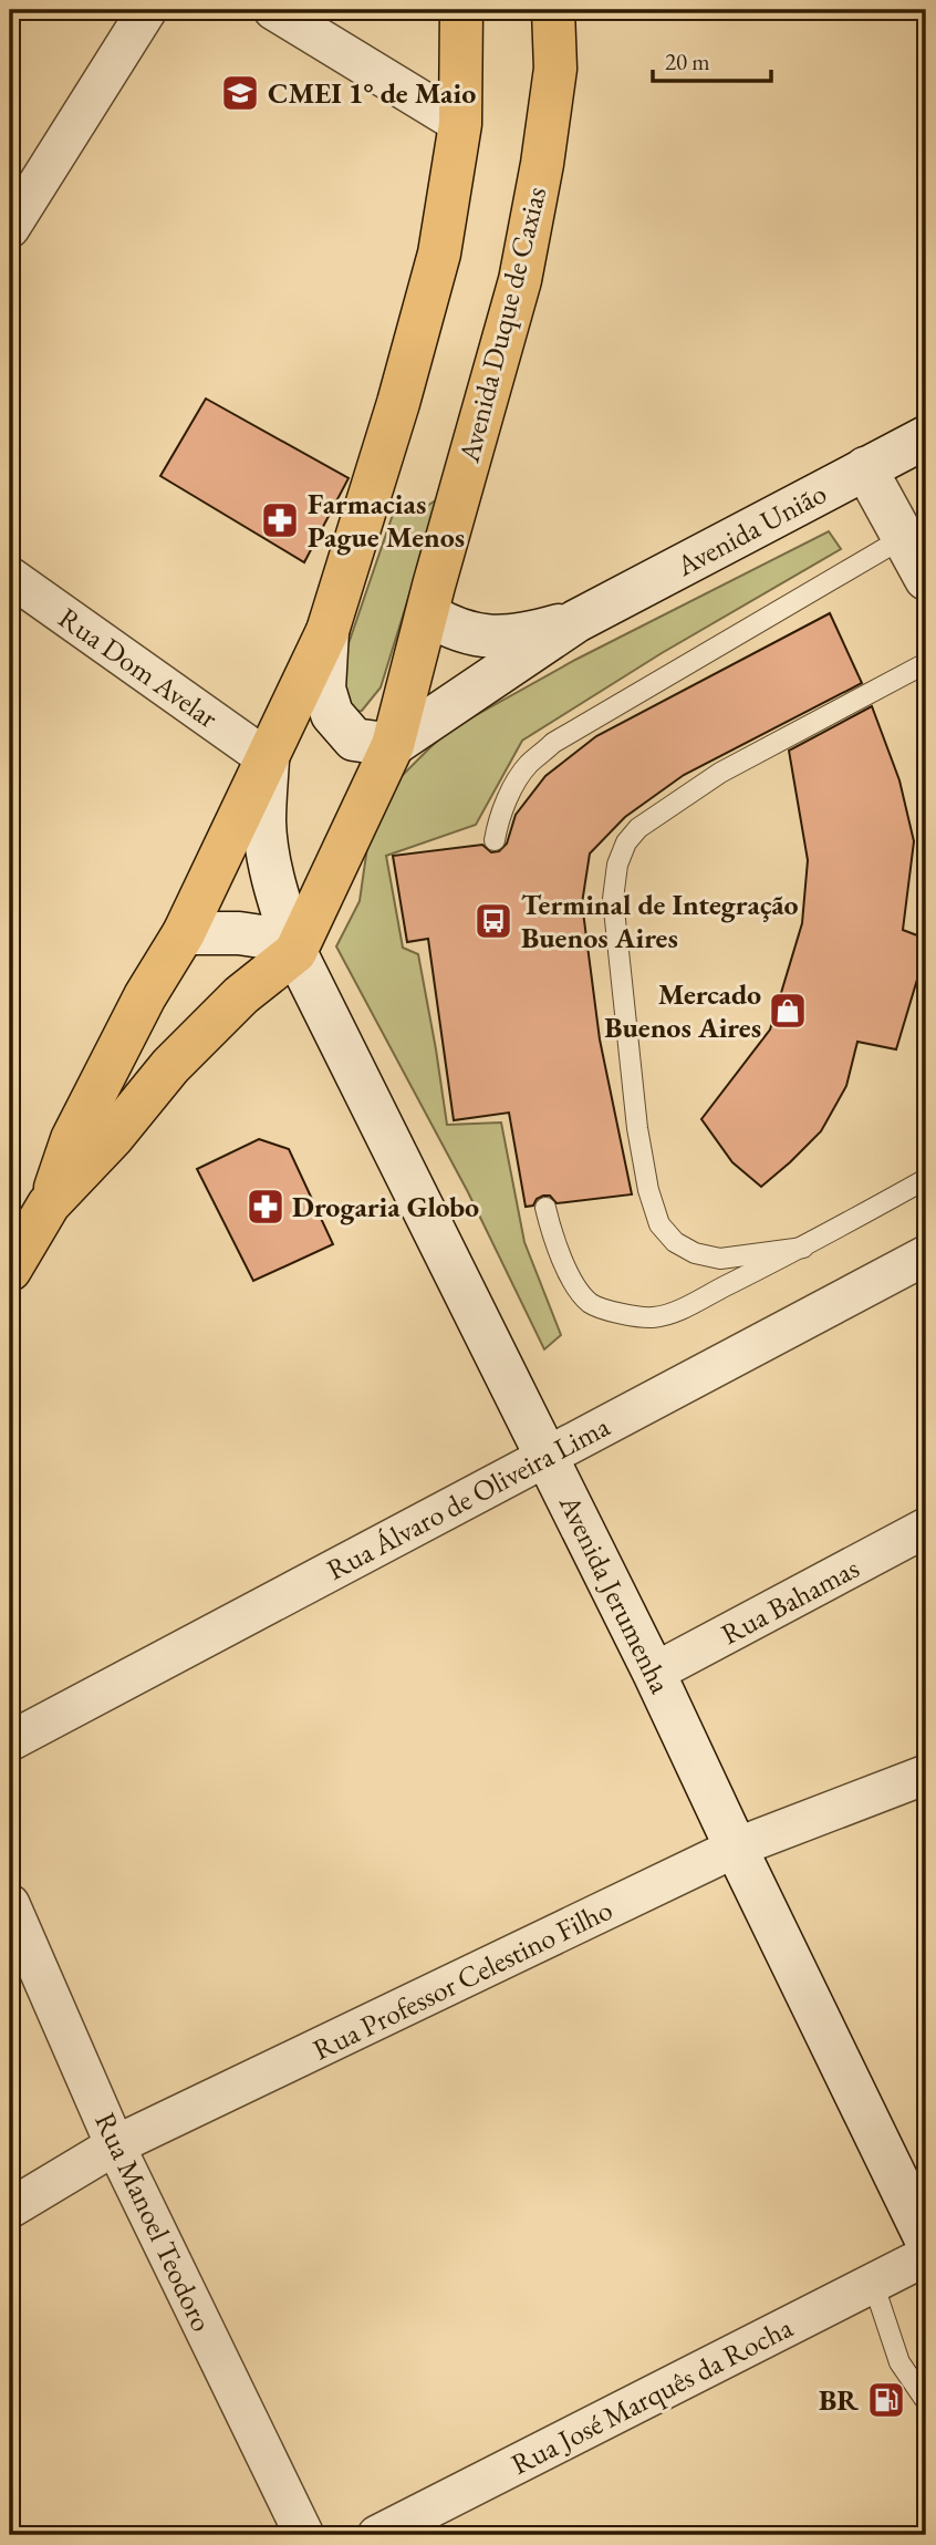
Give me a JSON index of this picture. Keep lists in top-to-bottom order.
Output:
{
  "streets": {
    "main road": ["Avenida Duque de Caxias", "Avenida União", "Avenida Jerumenha"],
    "street": [
      "Rua Dom Avelar",
      "Rua Álvaro de Oliveira Lima",
      "Rua Bahamas",
      "Rua Professor Celestino Filho",
      "Rua Manoel Teodoro",
      "Rua José Marquês da Rocha"
    ]
  },
  "crossings": [
    ["Avenida Duque de Caxias", "Avenida União"],
    ["Avenida Duque de Caxias", "Rua Dom Avelar"],
    ["Avenida Duque de Caxias", "Avenida Jerumenha"],
    ["Rua Dom Avelar", "Avenida Jerumenha"],
    ["Rua Álvaro de Oliveira Lima", "Avenida Jerumenha"],
    ["Avenida Jerumenha", "Rua Bahamas"],
    ["Avenida Jerumenha", "Rua Professor Celestino Filho"],
    ["Rua Professor Celestino Filho", "Rua Manoel Teodoro"]
  ],
  "places": {
    "school or university": ["CMEI 1° de Maio"],
    "pharmacy": ["Farmacias Pague Menos", "Drogaria Globo"],
    "bus stop": ["Terminal de Integração Buenos Aires"],
    "shop": ["Mercado Buenos Aires"],
    "fuel station": ["BR"]
  },
  "scale_bar": "20 m"
}
